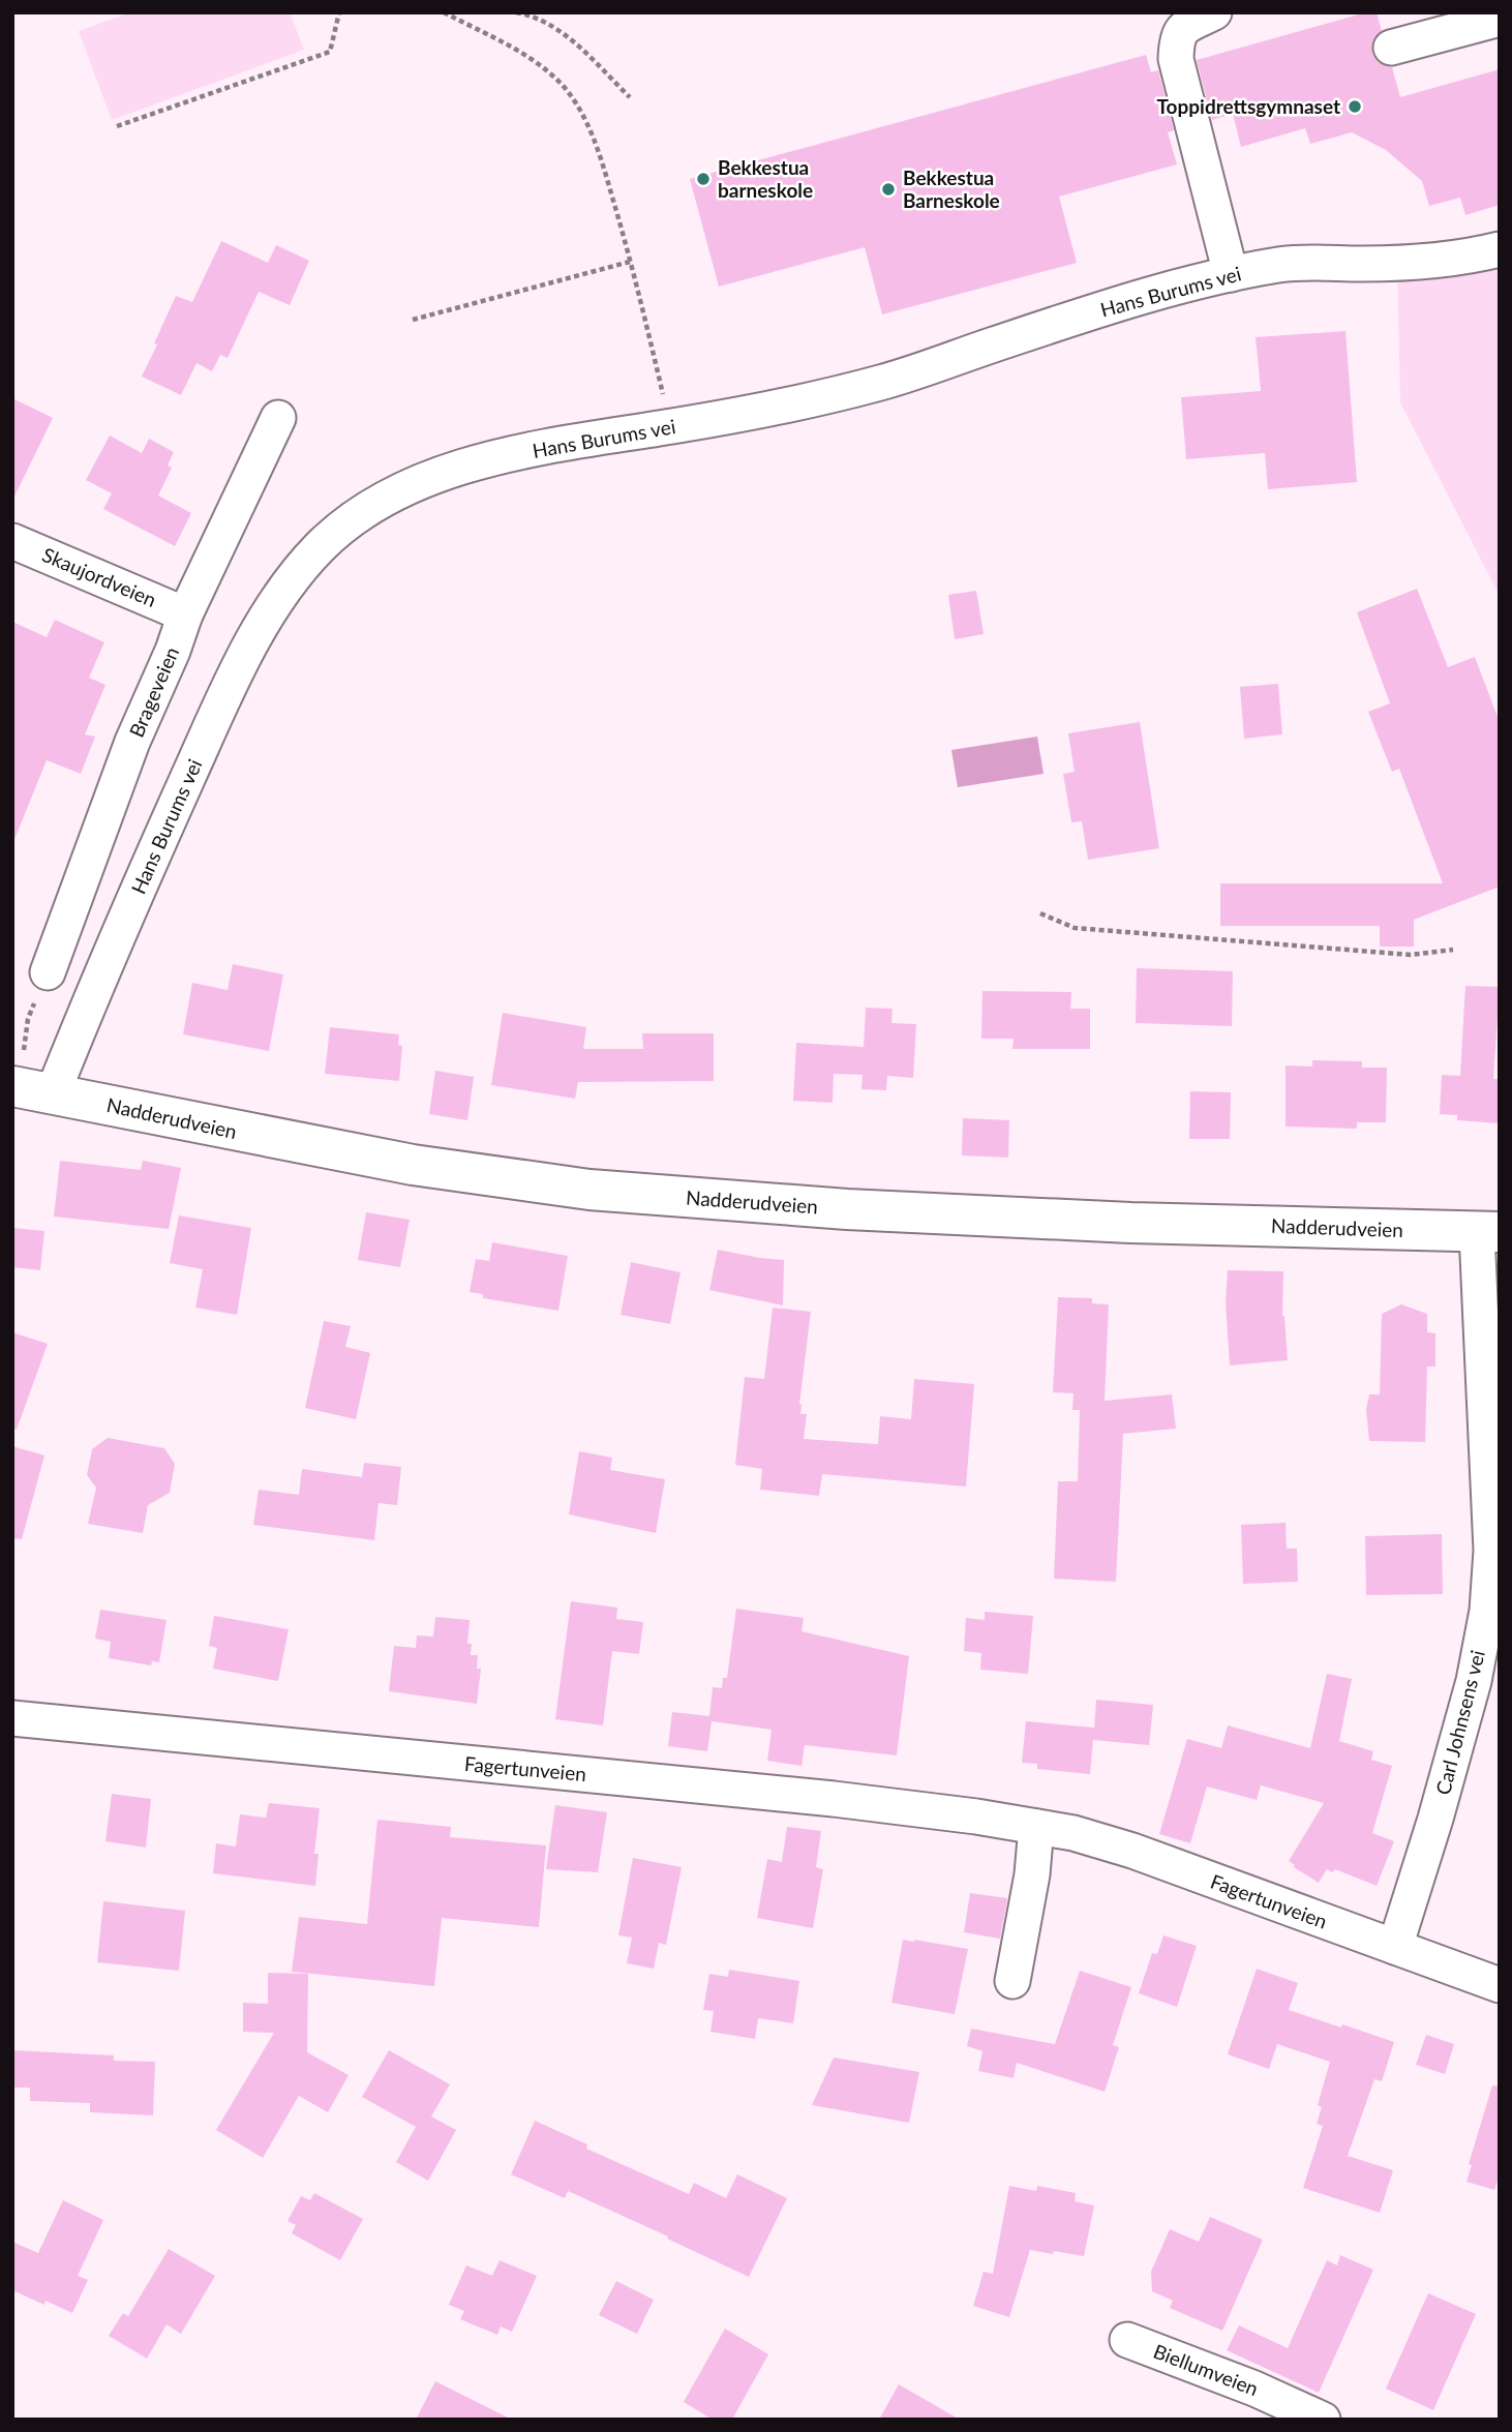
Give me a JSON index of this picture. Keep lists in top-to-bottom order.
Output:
{
  "streets": {
    "main road": ["Nadderudveien"],
    "street": [
      "Hans Burums vei",
      "Skaujordveien",
      "Brageveien",
      "Carl Johnsens vei",
      "Fagertunveien",
      "Biellumveien"
    ]
  },
  "crossings": [
    ["Hans Burums vei", "Nadderudveien"],
    ["Skaujordveien", "Brageveien"],
    ["Nadderudveien", "Carl Johnsens vei"],
    ["Carl Johnsens vei", "Fagertunveien"]
  ],
  "places": ["Toppidrettsgymnaset", "Bekkestua barneskole", "Bekkestua Barneskole"]
}
